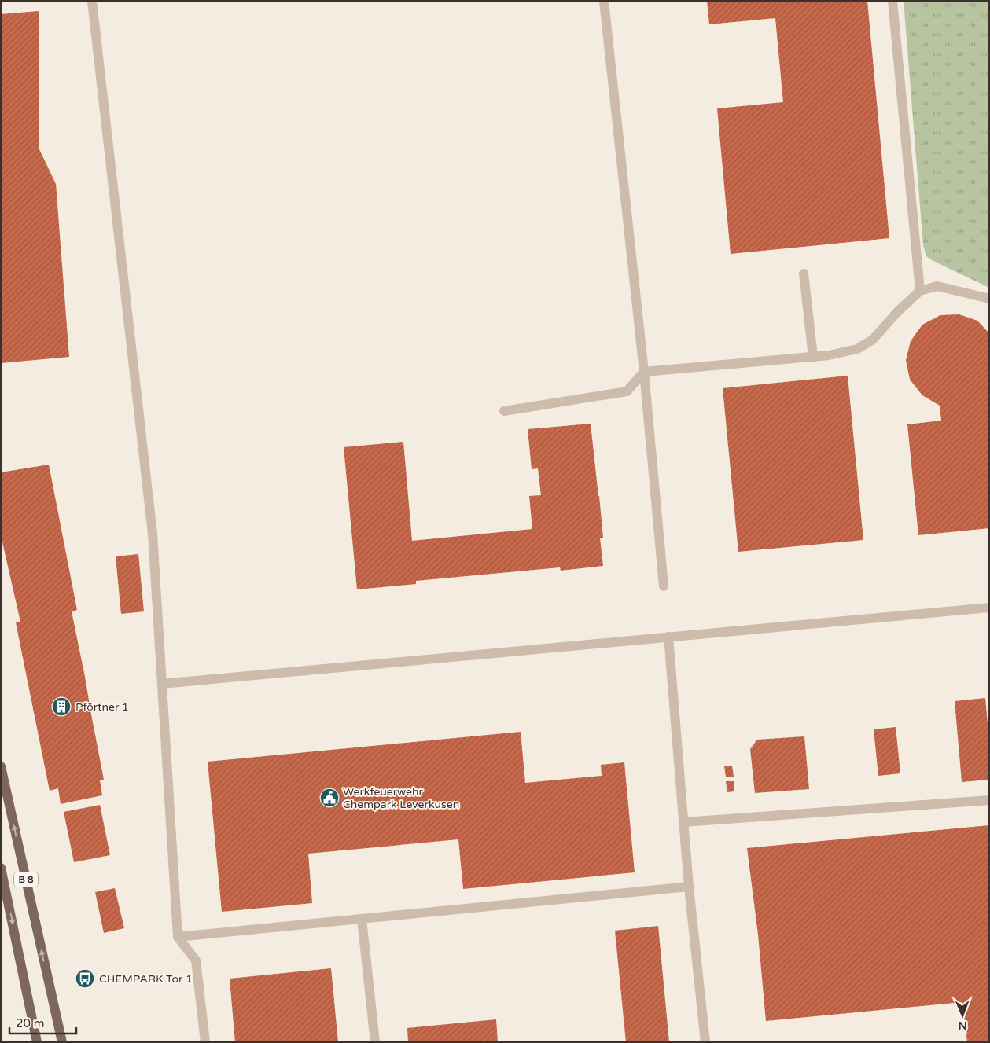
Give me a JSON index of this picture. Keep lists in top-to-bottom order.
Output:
{
  "streets": {
    "main road": ["B 8"]
  },
  "places": {
    "building": ["Pförtner 1"],
    "public building": ["Werkfeuerwehr Chempark Leverkusen"],
    "bus stop": ["CHEMPARK Tor 1"]
  },
  "scale_bar": "20 m",
  "north": "bottom"
}
